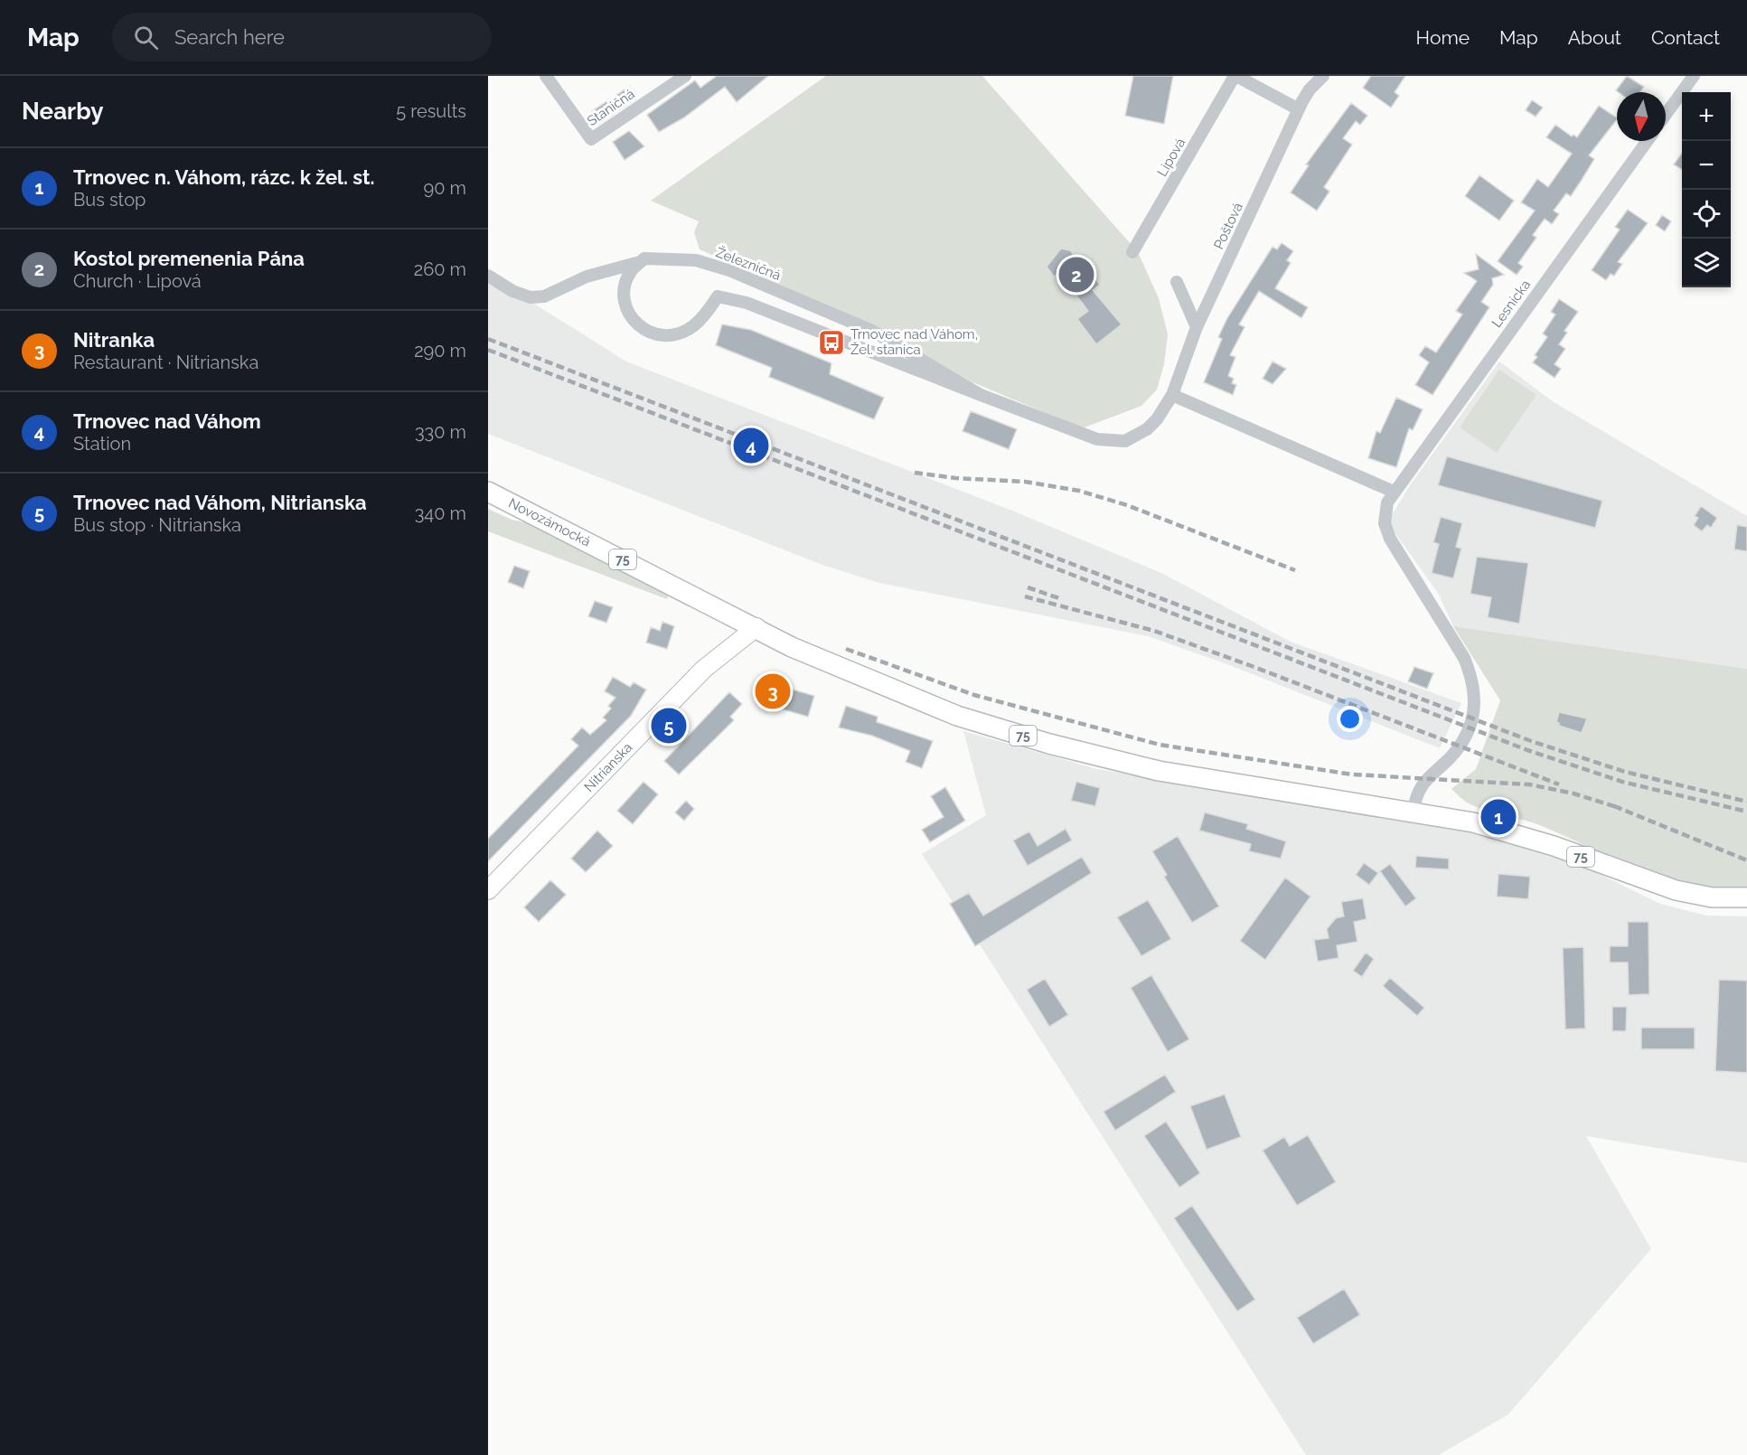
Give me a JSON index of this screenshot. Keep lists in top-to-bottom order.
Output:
{
  "streets": {
    "main road": ["Novozámocká", "75", "Nitrianska"],
    "street": [
      "Staničná",
      "Lipová",
      "Poštová",
      "Železničná",
      "Lesnícka"
    ]
  },
  "crossings": [
    ["Poštová", "Železničná"],
    ["Lesnícka", "75"],
    ["Novozámocká", "75"],
    ["Novozámocká", "Nitrianska"],
    ["75", "Nitrianska"]
  ],
  "places": {
    "bus stop": ["Trnovec nad Váhom, Žel. stanica"]
  },
  "north": "bottom",
  "page": {
    "header": "Map",
    "search": "Search here",
    "nav": [
      "Home",
      "Map",
      "About",
      "Contact"
    ],
    "heading": ["Nearby", "5 results"],
    "map_buttons": ["+", "−"],
    "list": [
      {
        "mark": "1",
        "name": "Trnovec n. Váhom, rázc. k žel. st.",
        "note": "Bus stop",
        "value": "90 m"
      },
      {
        "mark": "2",
        "name": "Kostol premenenia Pána",
        "note": "Church · Lipová",
        "value": "260 m"
      },
      {
        "mark": "3",
        "name": "Nitranka",
        "note": "Restaurant · Nitrianska",
        "value": "290 m"
      },
      {
        "mark": "4",
        "name": "Trnovec nad Váhom",
        "note": "Station",
        "value": "330 m"
      },
      {
        "mark": "5",
        "name": "Trnovec nad Váhom, Nitrianska",
        "note": "Bus stop · Nitrianska",
        "value": "340 m"
      }
    ],
    "pins": [
      "2",
      "4",
      "3",
      "5",
      "1"
    ]
  }
}
